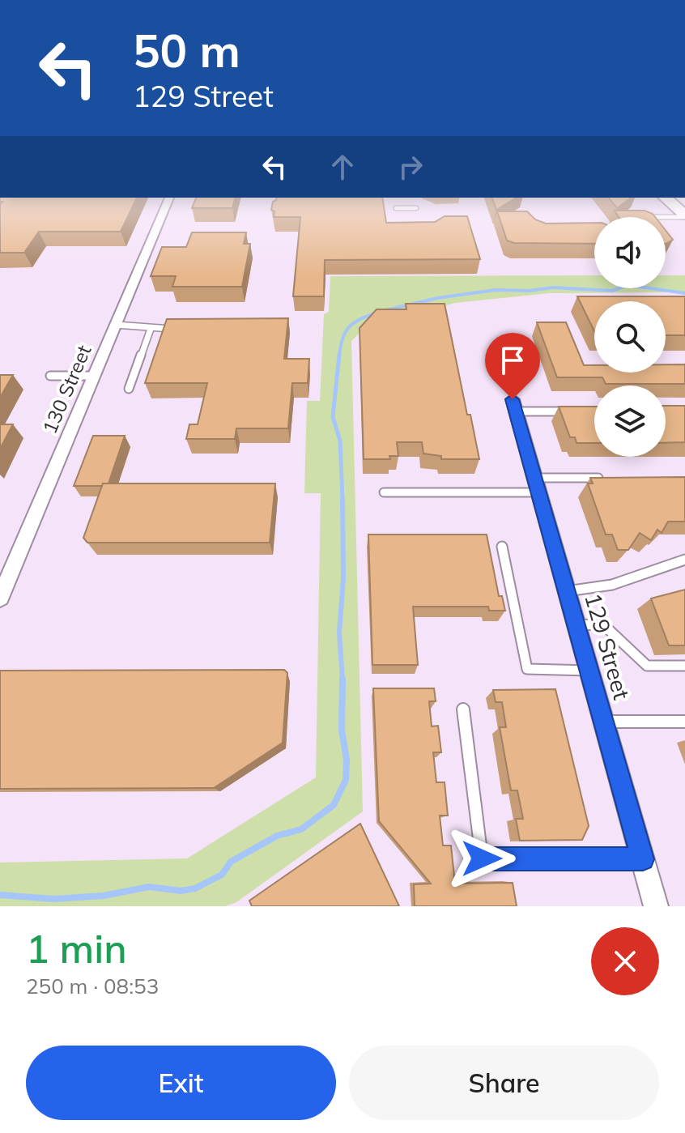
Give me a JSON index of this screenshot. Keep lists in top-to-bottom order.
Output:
{
  "streets": {
    "street": ["130 Street", "129 Street"]
  },
  "page": {
    "turn": ["50 m", "129 Street"],
    "heading": ["1 min", "250 m · 08:53"],
    "buttons": ["Exit", "Share"]
  }
}
